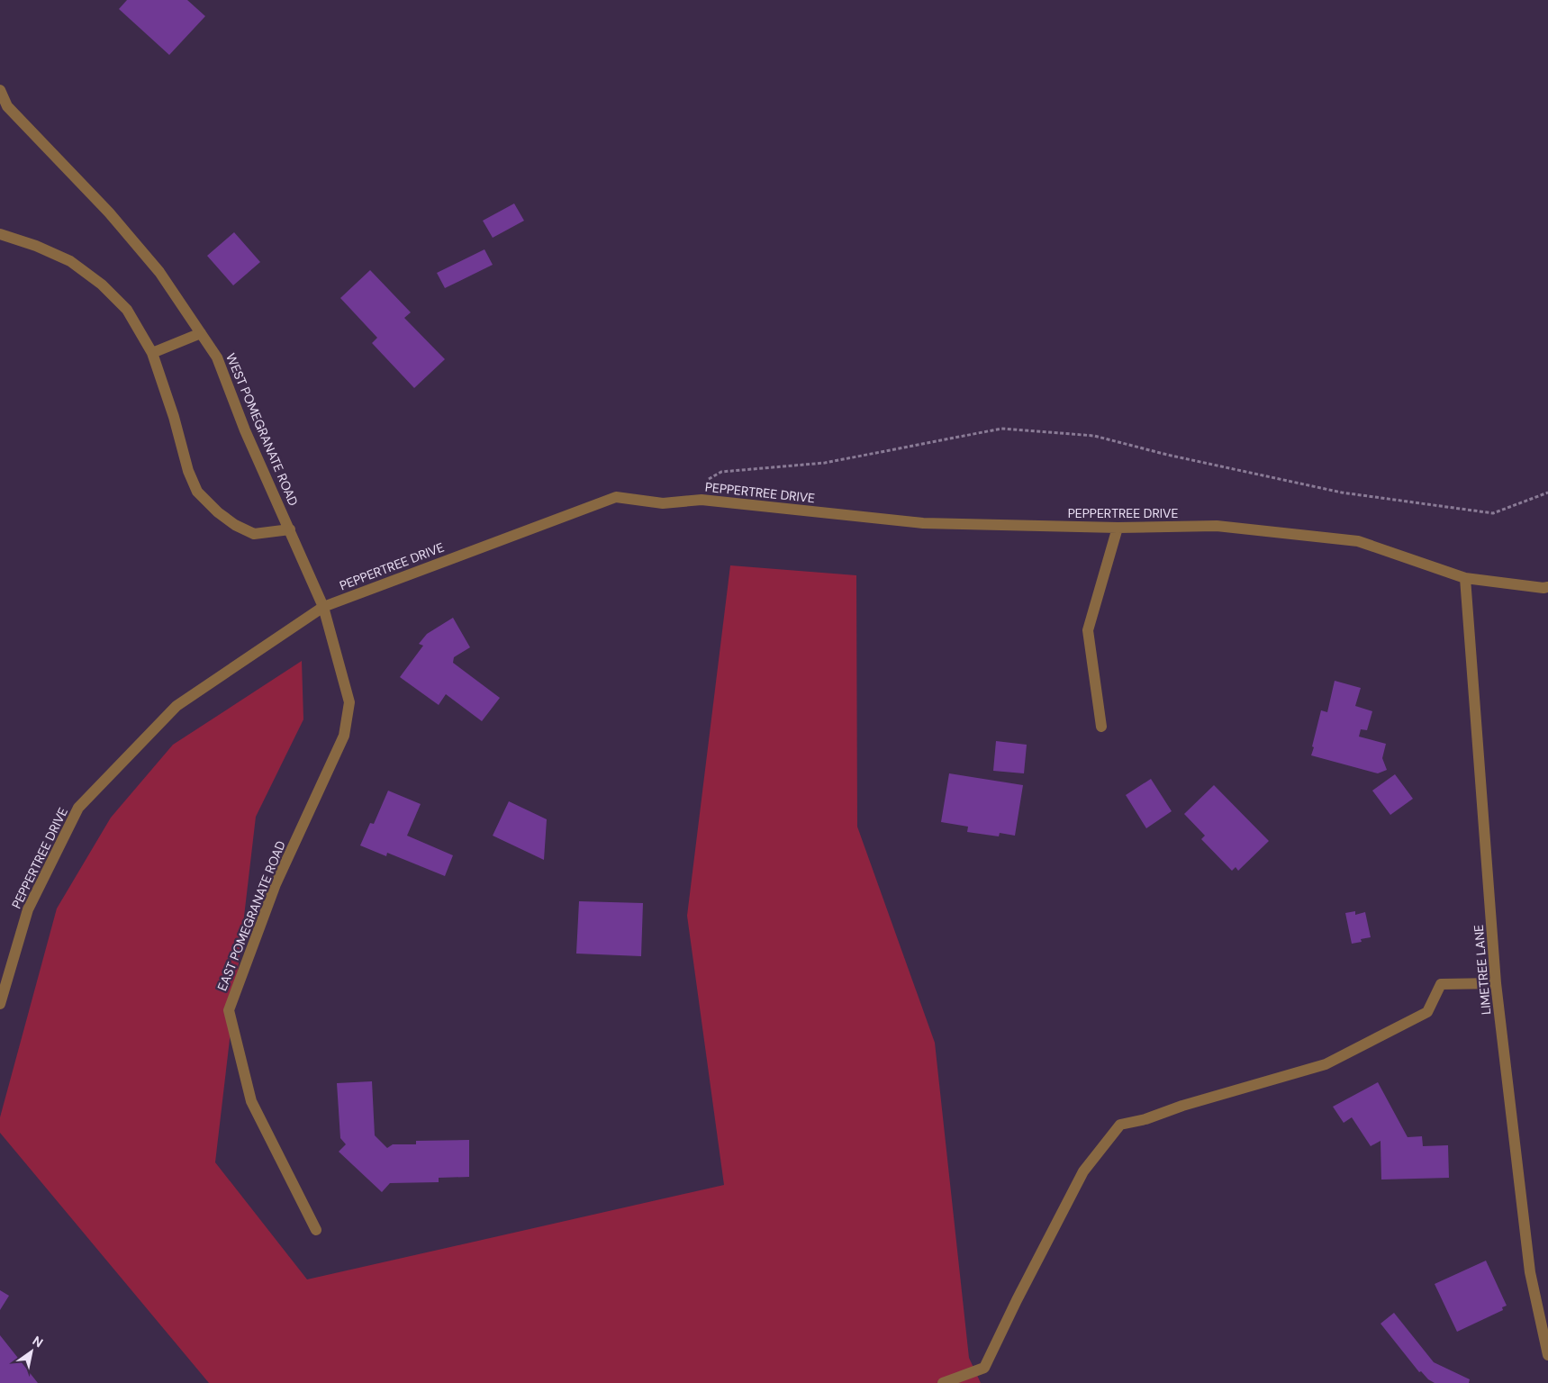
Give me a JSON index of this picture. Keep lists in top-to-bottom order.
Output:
{
  "streets": {
    "street": [
      "WEST POMEGRANATE ROAD",
      "PEPPERTREE DRIVE",
      "EAST POMEGRANATE ROAD",
      "LIMETREE LANE"
    ]
  },
  "crossings": [
    ["WEST POMEGRANATE ROAD", "PEPPERTREE DRIVE"],
    ["WEST POMEGRANATE ROAD", "EAST POMEGRANATE ROAD"],
    ["PEPPERTREE DRIVE", "EAST POMEGRANATE ROAD"],
    ["PEPPERTREE DRIVE", "LIMETREE LANE"]
  ],
  "north": "top right"
}
